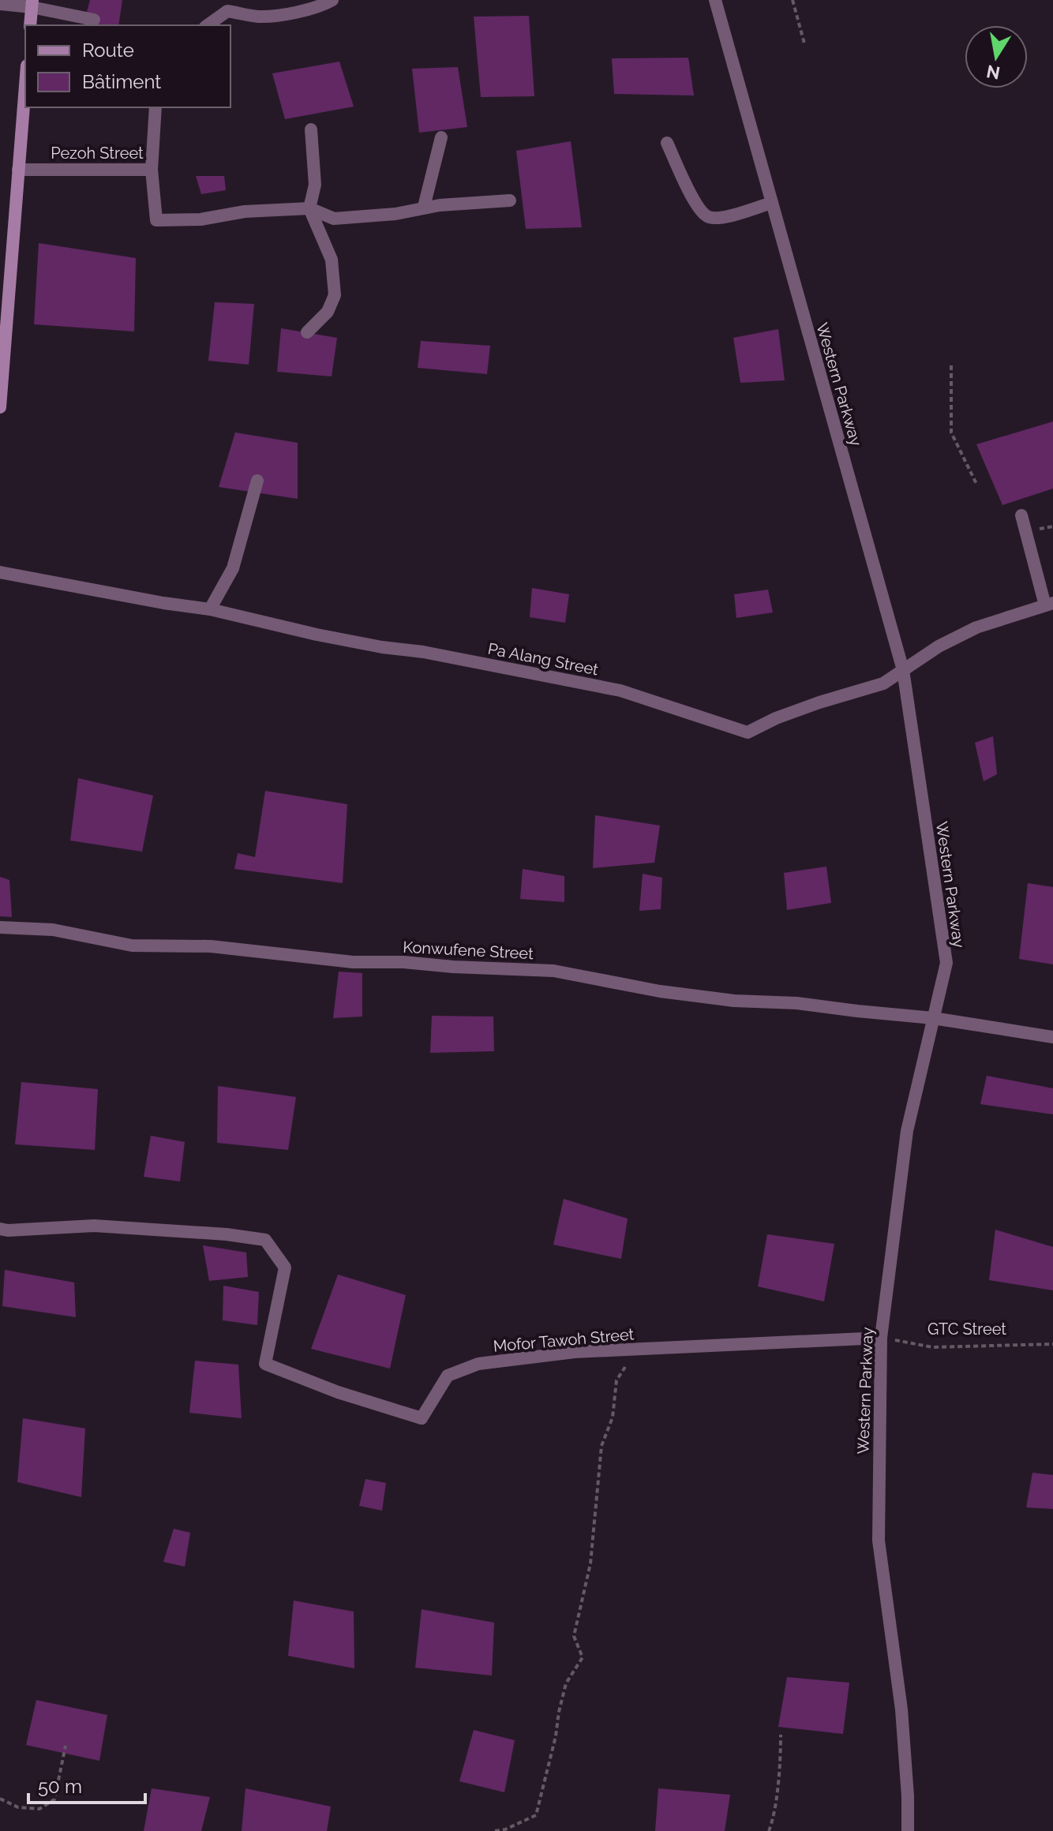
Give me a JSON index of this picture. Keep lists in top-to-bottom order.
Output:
{
  "streets": {
    "street": [
      "Pezoh Street",
      "Western Parkway",
      "Pa Alang Street",
      "Konwufene Street",
      "Mofor Tawoh Street"
    ],
    "path": ["GTC Street"]
  },
  "crossings": [
    ["Western Parkway", "Pa Alang Street"],
    ["Western Parkway", "Konwufene Street"],
    ["Western Parkway", "GTC Street"],
    ["Western Parkway", "Mofor Tawoh Street"],
    ["GTC Street", "Mofor Tawoh Street"]
  ],
  "legend": ["Route", "Bâtiment"],
  "scale_bar": "50 m",
  "north": "bottom"
}
